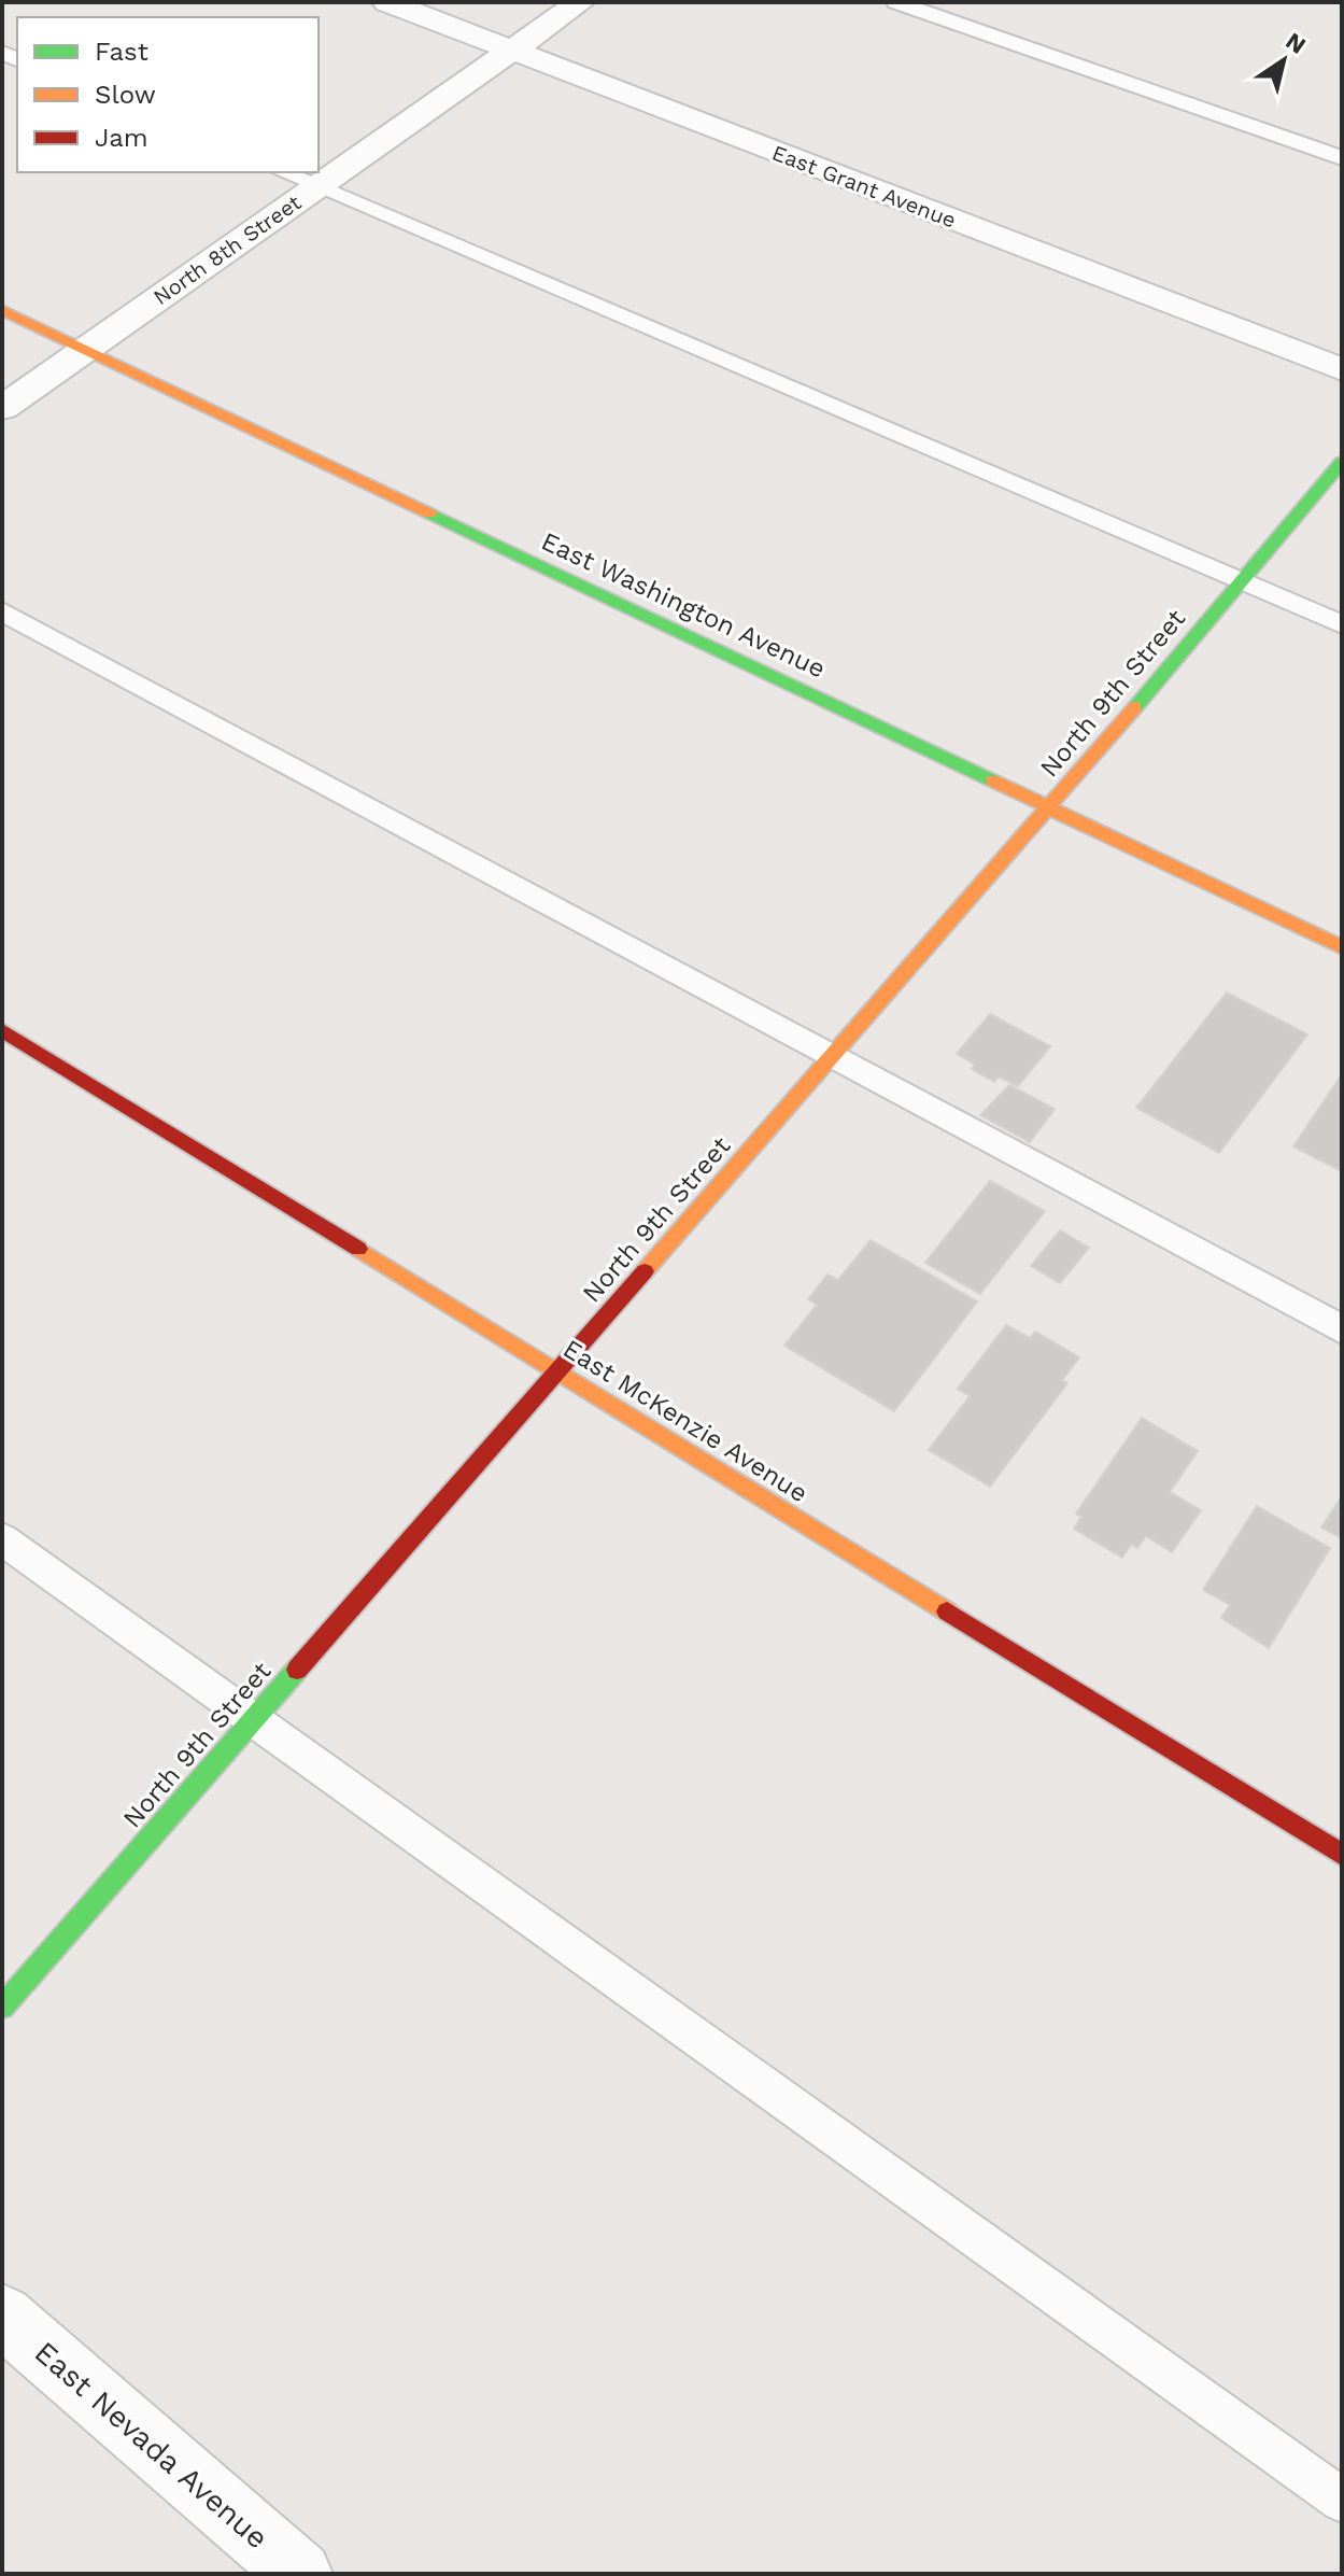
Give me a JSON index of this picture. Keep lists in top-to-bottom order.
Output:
{
  "streets": {
    "street": [
      "East Grant Avenue",
      "North 8th Street",
      "East Washington Avenue",
      "North 9th Street",
      "East McKenzie Avenue",
      "East Nevada Avenue"
    ]
  },
  "crossings": [
    ["East Grant Avenue", "North 8th Street"],
    ["North 8th Street", "East Washington Avenue"],
    ["East Washington Avenue", "North 9th Street"],
    ["North 9th Street", "East McKenzie Avenue"]
  ],
  "legend": ["Fast", "Slow", "Jam"],
  "north": "top right"
}
